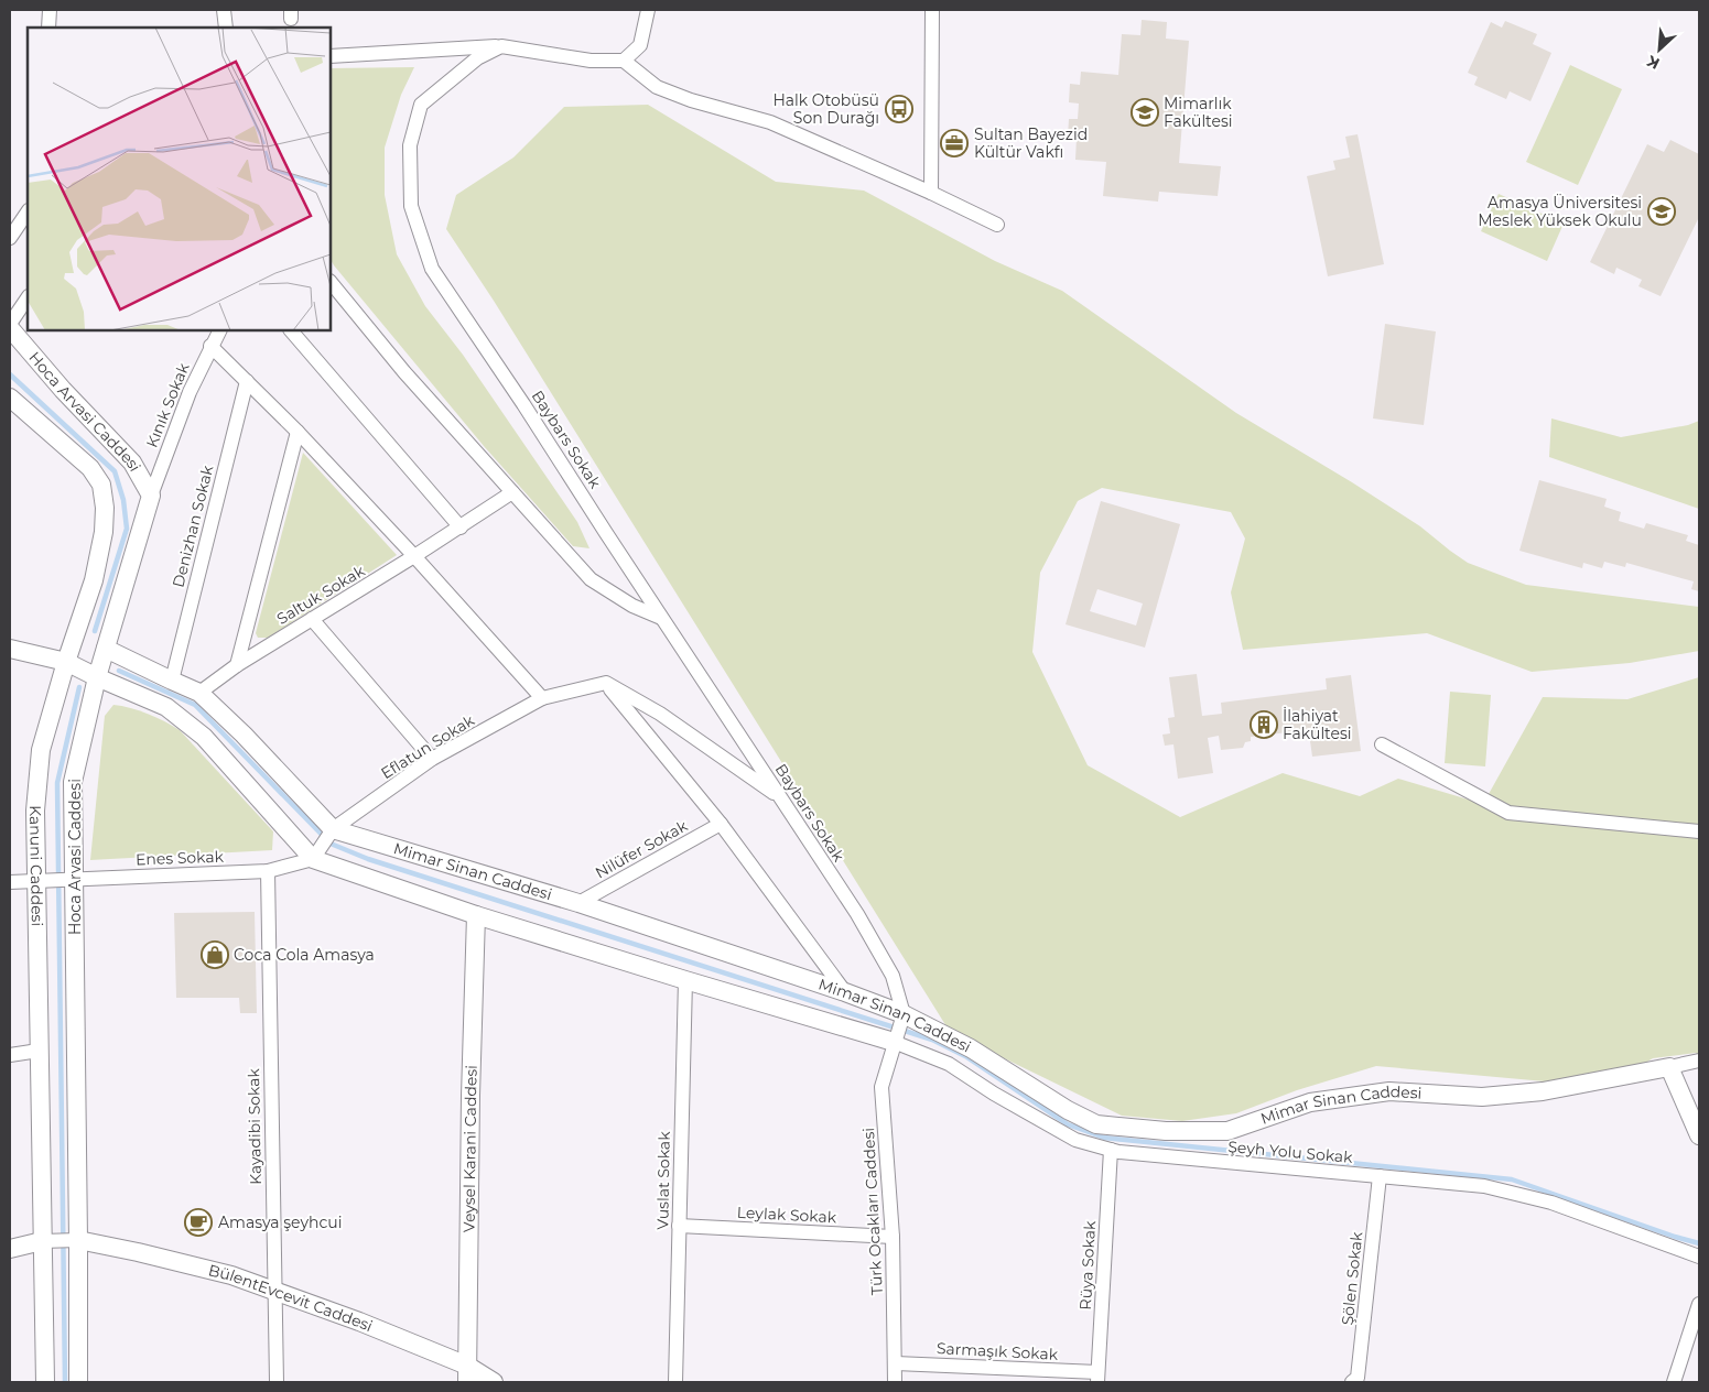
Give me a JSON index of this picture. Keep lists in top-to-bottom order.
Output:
{
  "streets": {
    "street": [
      "Kınık Sokak",
      "Hoca Arvasi Caddesi",
      "Baybars Sokak",
      "Denizhan Sokak",
      "Saltuk Sokak",
      "Eflatun Sokak",
      "Nilüfer Sokak",
      "Enes Sokak",
      "Kanuni Caddesi",
      "Mimar Sinan Caddesi",
      "Kayadibi Sokak",
      "Veysel Karani Caddesi",
      "Şeyh Yolu Sokak",
      "Vuslat Sokak",
      "Türk Ocakları Caddesi",
      "Leylak Sokak",
      "Rüya Sokak",
      "Şölen Sokak",
      "BülentEvcevit Caddesi",
      "Sarmaşık Sokak"
    ]
  },
  "crossings": [
    ["Kınık Sokak", "Hoca Arvasi Caddesi"],
    ["Hoca Arvasi Caddesi", "Enes Sokak"],
    ["Hoca Arvasi Caddesi", "Mimar Sinan Caddesi"],
    ["Hoca Arvasi Caddesi", "BülentEvcevit Caddesi"],
    ["Baybars Sokak", "Mimar Sinan Caddesi"],
    ["Baybars Sokak", "Türk Ocakları Caddesi"],
    ["Denizhan Sokak", "Mimar Sinan Caddesi"],
    ["Saltuk Sokak", "Mimar Sinan Caddesi"],
    ["Eflatun Sokak", "Mimar Sinan Caddesi"],
    ["Nilüfer Sokak", "Mimar Sinan Caddesi"],
    ["Enes Sokak", "Kanuni Caddesi"],
    ["Enes Sokak", "Mimar Sinan Caddesi"],
    ["Enes Sokak", "Kayadibi Sokak"],
    ["Kanuni Caddesi", "Mimar Sinan Caddesi"],
    ["Mimar Sinan Caddesi", "Veysel Karani Caddesi"],
    ["Mimar Sinan Caddesi", "Şeyh Yolu Sokak"],
    ["Mimar Sinan Caddesi", "Vuslat Sokak"],
    ["Mimar Sinan Caddesi", "Türk Ocakları Caddesi"],
    ["Kayadibi Sokak", "BülentEvcevit Caddesi"],
    ["Veysel Karani Caddesi", "BülentEvcevit Caddesi"],
    ["Şeyh Yolu Sokak", "Türk Ocakları Caddesi"],
    ["Şeyh Yolu Sokak", "Rüya Sokak"],
    ["Şeyh Yolu Sokak", "Şölen Sokak"],
    ["Vuslat Sokak", "Leylak Sokak"],
    ["Türk Ocakları Caddesi", "Leylak Sokak"],
    ["Türk Ocakları Caddesi", "Sarmaşık Sokak"],
    ["Rüya Sokak", "Sarmaşık Sokak"]
  ],
  "places": {
    "bus stop": ["Halk Otobüsü Son Durağı"],
    "school or university": ["Mimarlık Fakültesi", "Amasya Üniversitesi Meslek Yüksek Okulu"],
    "office": ["Sultan Bayezid Kültür Vakfı"],
    "building": ["İlahiyat Fakültesi"],
    "shop": ["Coca Cola Amasya"],
    "cafe": ["Amasya şeyhcui"]
  },
  "north": "bottom left"
}
